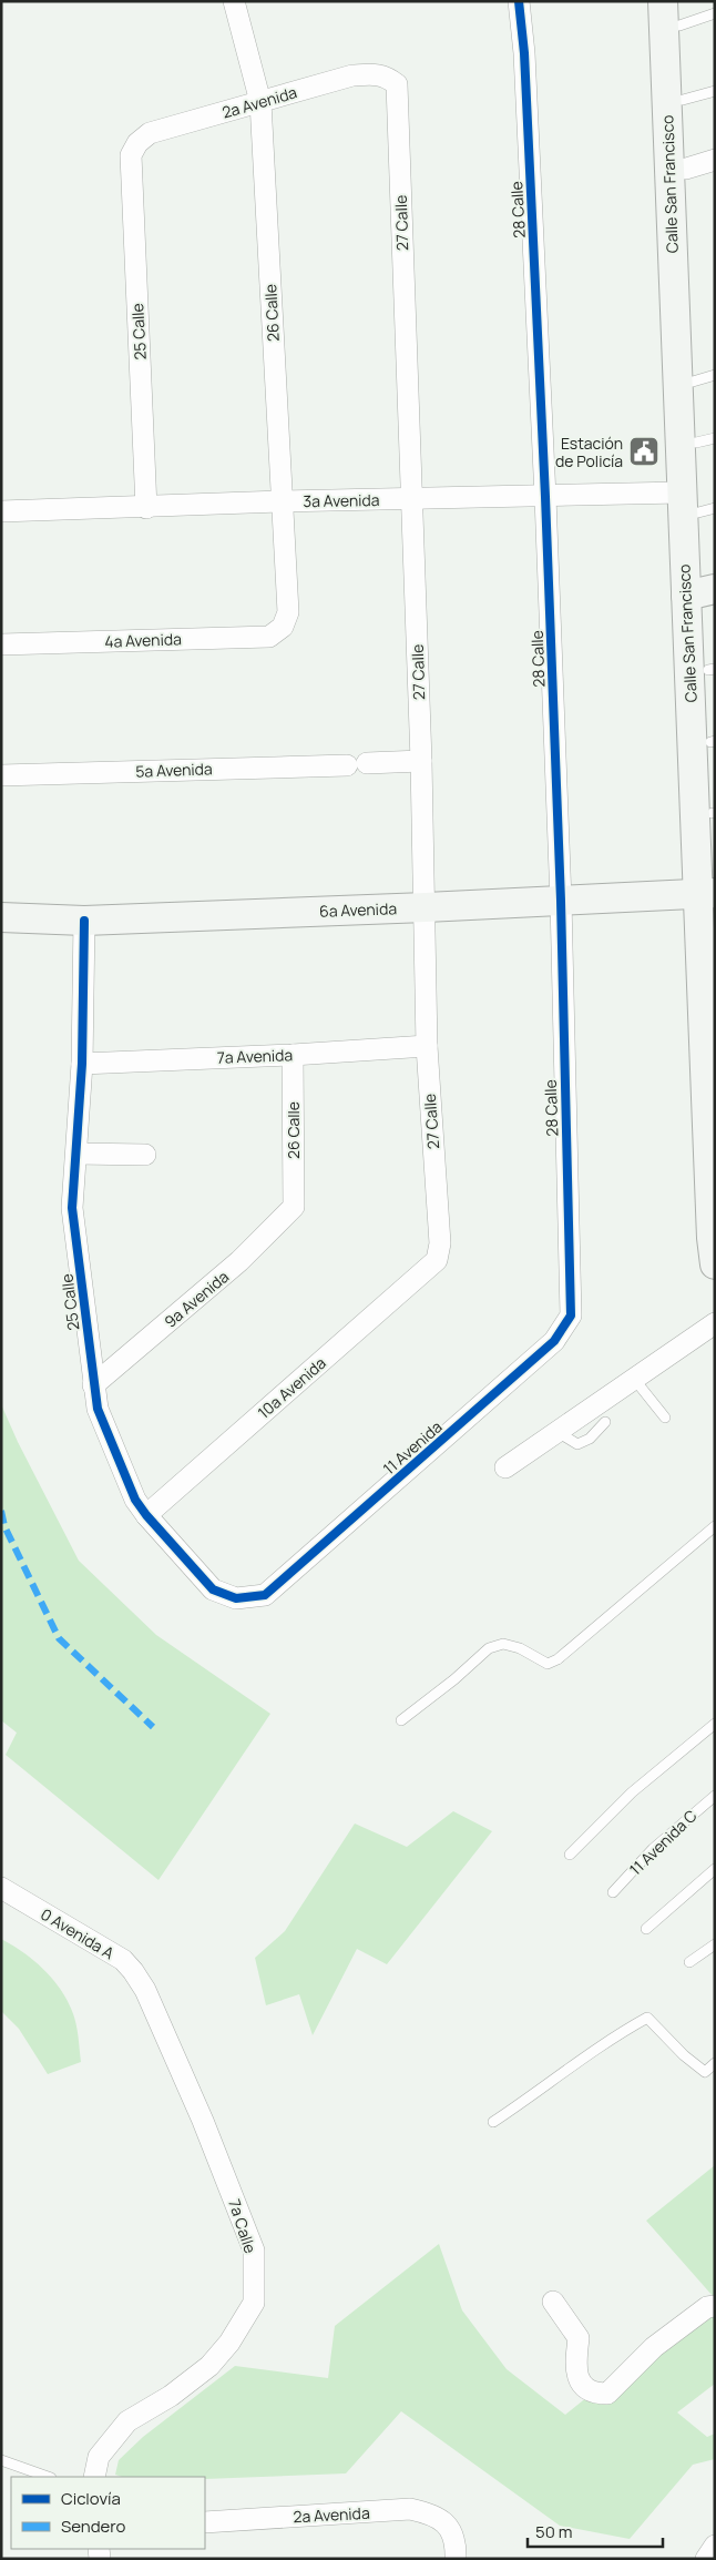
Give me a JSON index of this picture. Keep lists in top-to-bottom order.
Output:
{
  "streets": {
    "street": [
      "2a Avenida",
      "Calle San Francisco",
      "28 Calle",
      "27 Calle",
      "26 Calle",
      "25 Calle",
      "3a Avenida",
      "4a Avenida",
      "5a Avenida",
      "6a Avenida",
      "7a Avenida",
      "9a Avenida",
      "10a Avenida",
      "11 Avenida",
      "0 Avenida A",
      "7a Calle"
    ],
    "lane": ["11 Avenida C"]
  },
  "crossings": [
    ["2a Avenida", "27 Calle"],
    ["2a Avenida", "26 Calle"],
    ["2a Avenida", "25 Calle"],
    ["Calle San Francisco", "3a Avenida"],
    ["Calle San Francisco", "6a Avenida"],
    ["28 Calle", "3a Avenida"],
    ["28 Calle", "6a Avenida"],
    ["28 Calle", "11 Avenida"],
    ["27 Calle", "3a Avenida"],
    ["27 Calle", "6a Avenida"],
    ["27 Calle", "7a Avenida"],
    ["27 Calle", "10a Avenida"],
    ["26 Calle", "3a Avenida"],
    ["26 Calle", "4a Avenida"],
    ["26 Calle", "7a Avenida"],
    ["26 Calle", "9a Avenida"],
    ["25 Calle", "3a Avenida"],
    ["25 Calle", "6a Avenida"],
    ["25 Calle", "7a Avenida"],
    ["25 Calle", "9a Avenida"],
    ["25 Calle", "10a Avenida"],
    ["25 Calle", "11 Avenida"],
    ["0 Avenida A", "7a Calle"]
  ],
  "places": {
    "public building": ["Estación de Policía"]
  },
  "legend": ["Ciclovía", "Sendero"],
  "scale_bar": "50 m"
}
